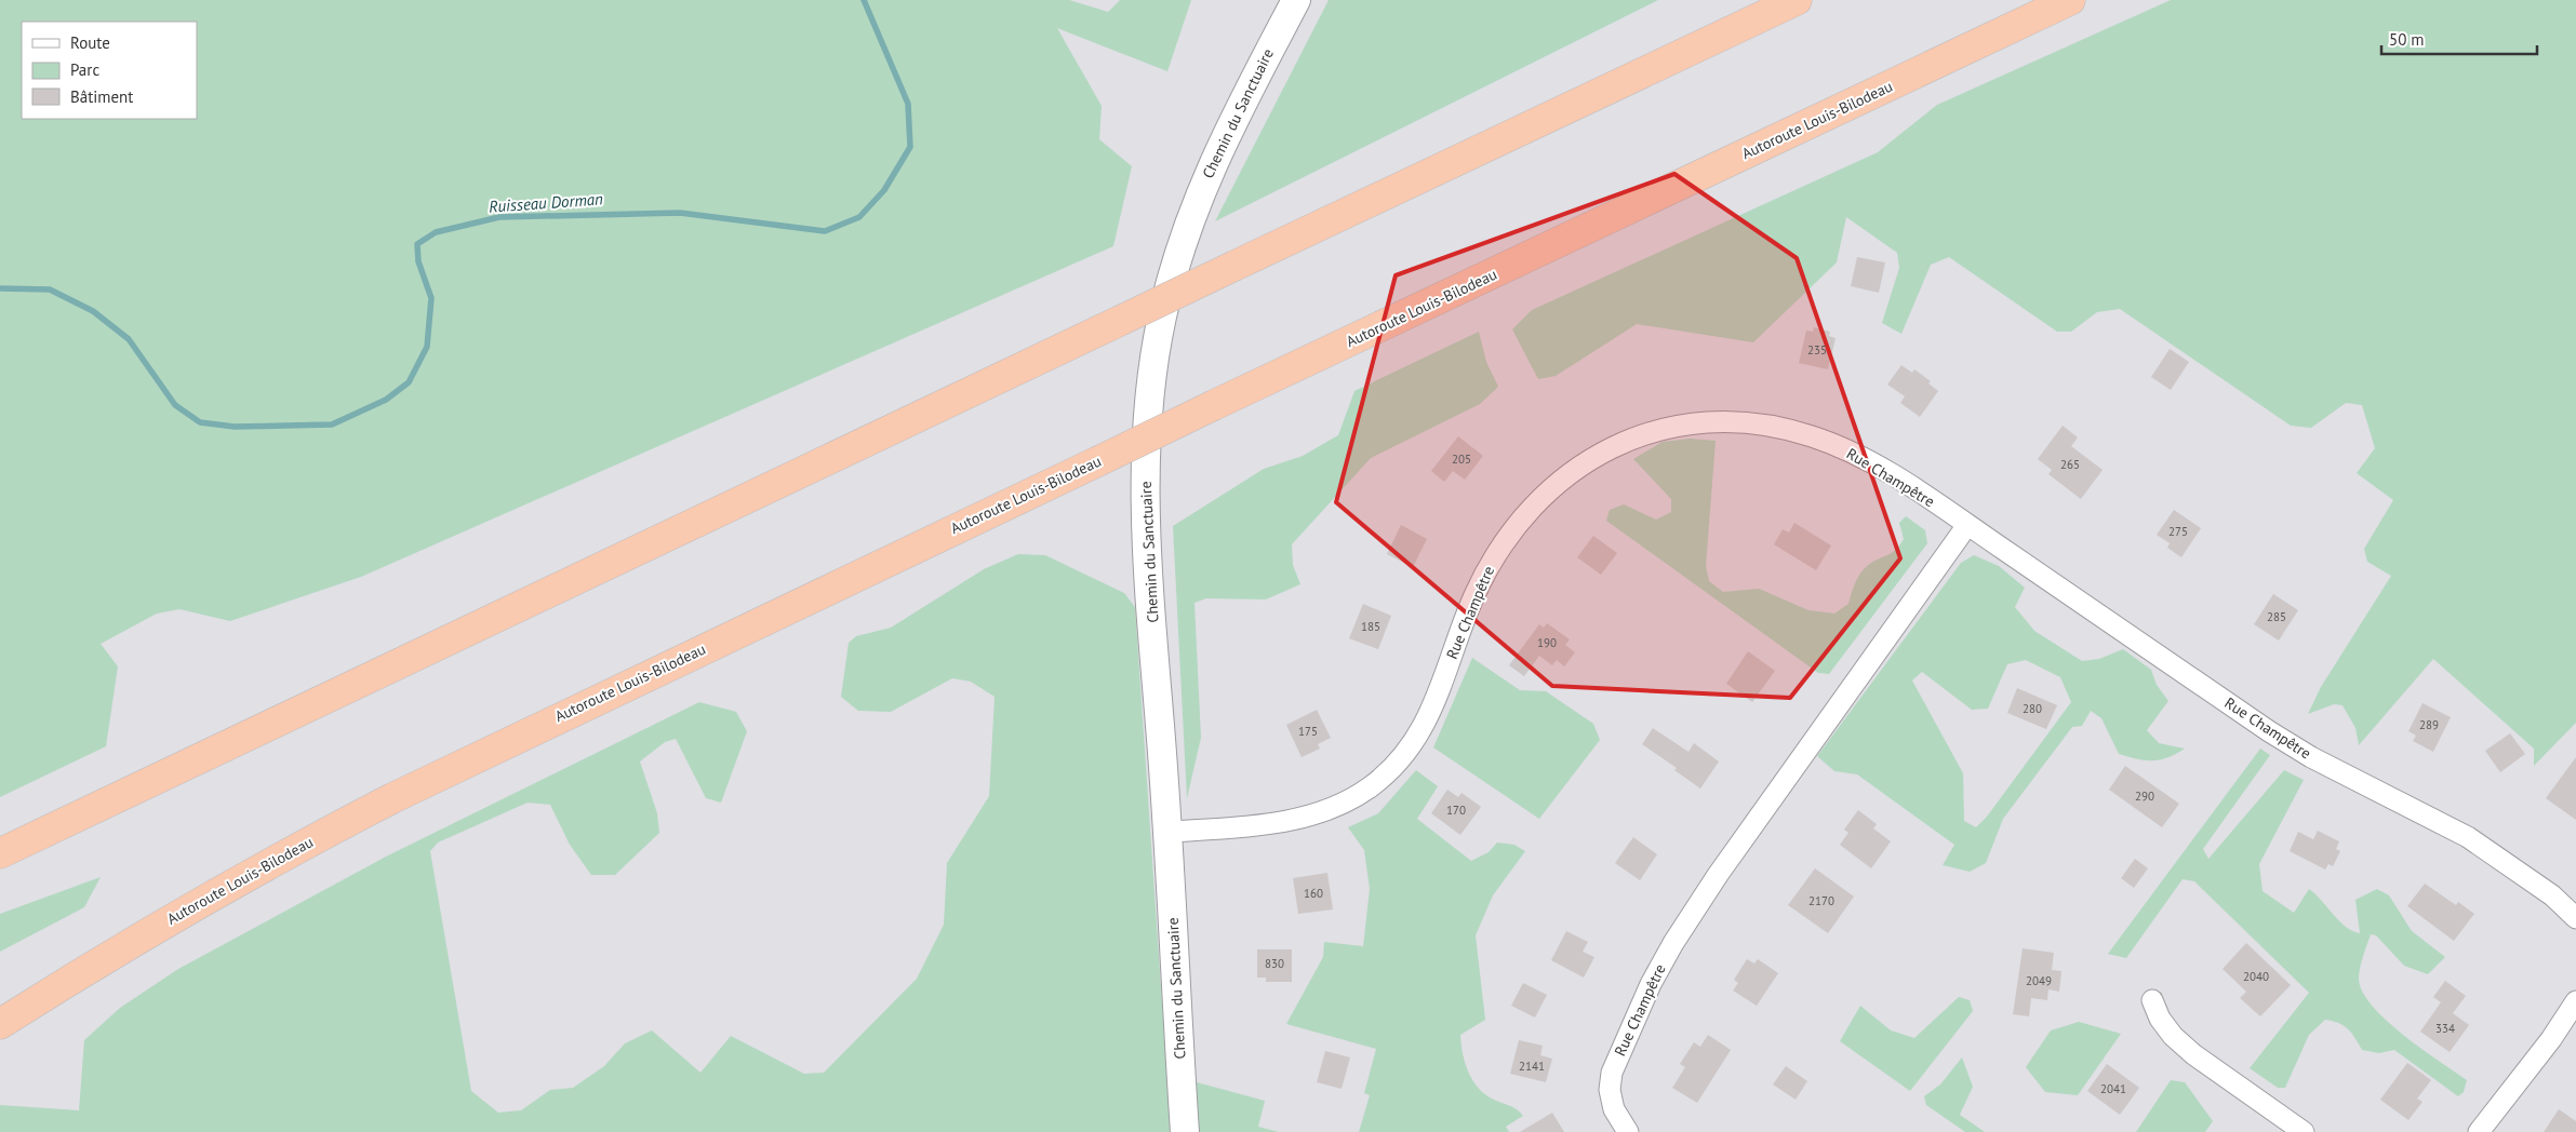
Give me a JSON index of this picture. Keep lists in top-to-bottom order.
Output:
{
  "streets": {
    "highway": ["Autoroute Louis-Bilodeau"],
    "street": ["Chemin du Sanctuaire", "Rue Champêtre"]
  },
  "crossings": [
    ["Chemin du Sanctuaire", "Rue Champêtre"]
  ],
  "water": ["Ruisseau Dorman"],
  "house_numbers": [
    "235",
    "205",
    "265",
    "275",
    "285",
    "185",
    "190",
    "280",
    "289",
    "175",
    "290",
    "170",
    "160",
    "2170",
    "830",
    "2040",
    "2049",
    "334",
    "2141",
    "2041"
  ],
  "legend": ["Route", "Parc", "Bâtiment"],
  "scale_bar": "50 m"
}
